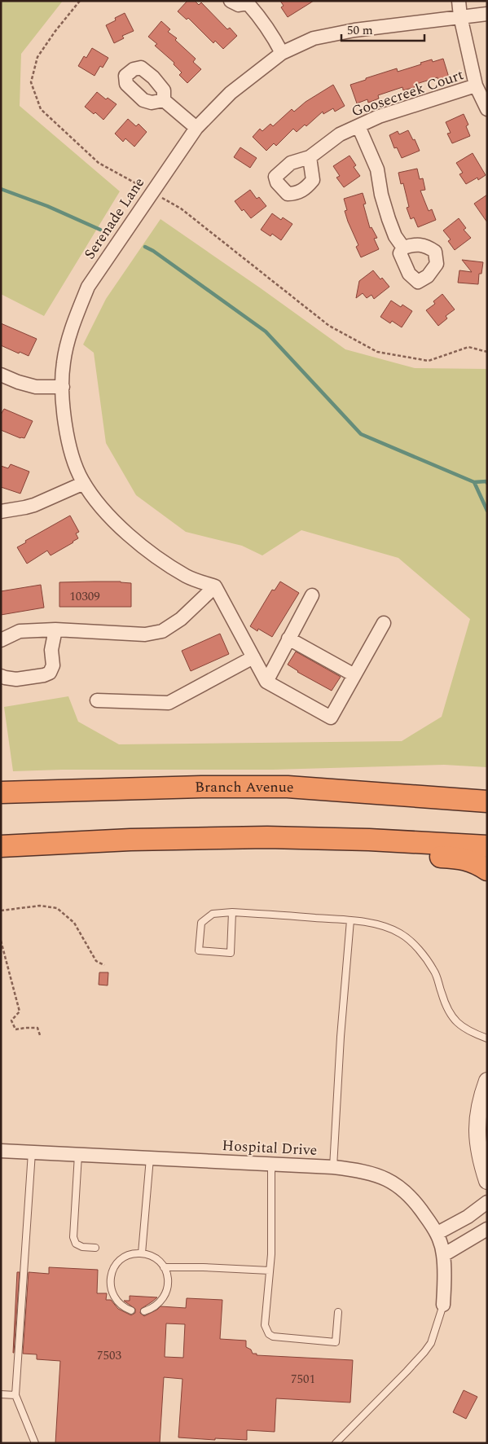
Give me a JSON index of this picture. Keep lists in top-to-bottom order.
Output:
{
  "streets": {
    "highway": ["Branch Avenue"],
    "street": ["Goosecreek Court", "Serenade Lane", "Hospital Drive"]
  },
  "house_numbers": ["10309", "7503", "7501"],
  "scale_bar": "50 m"
}
